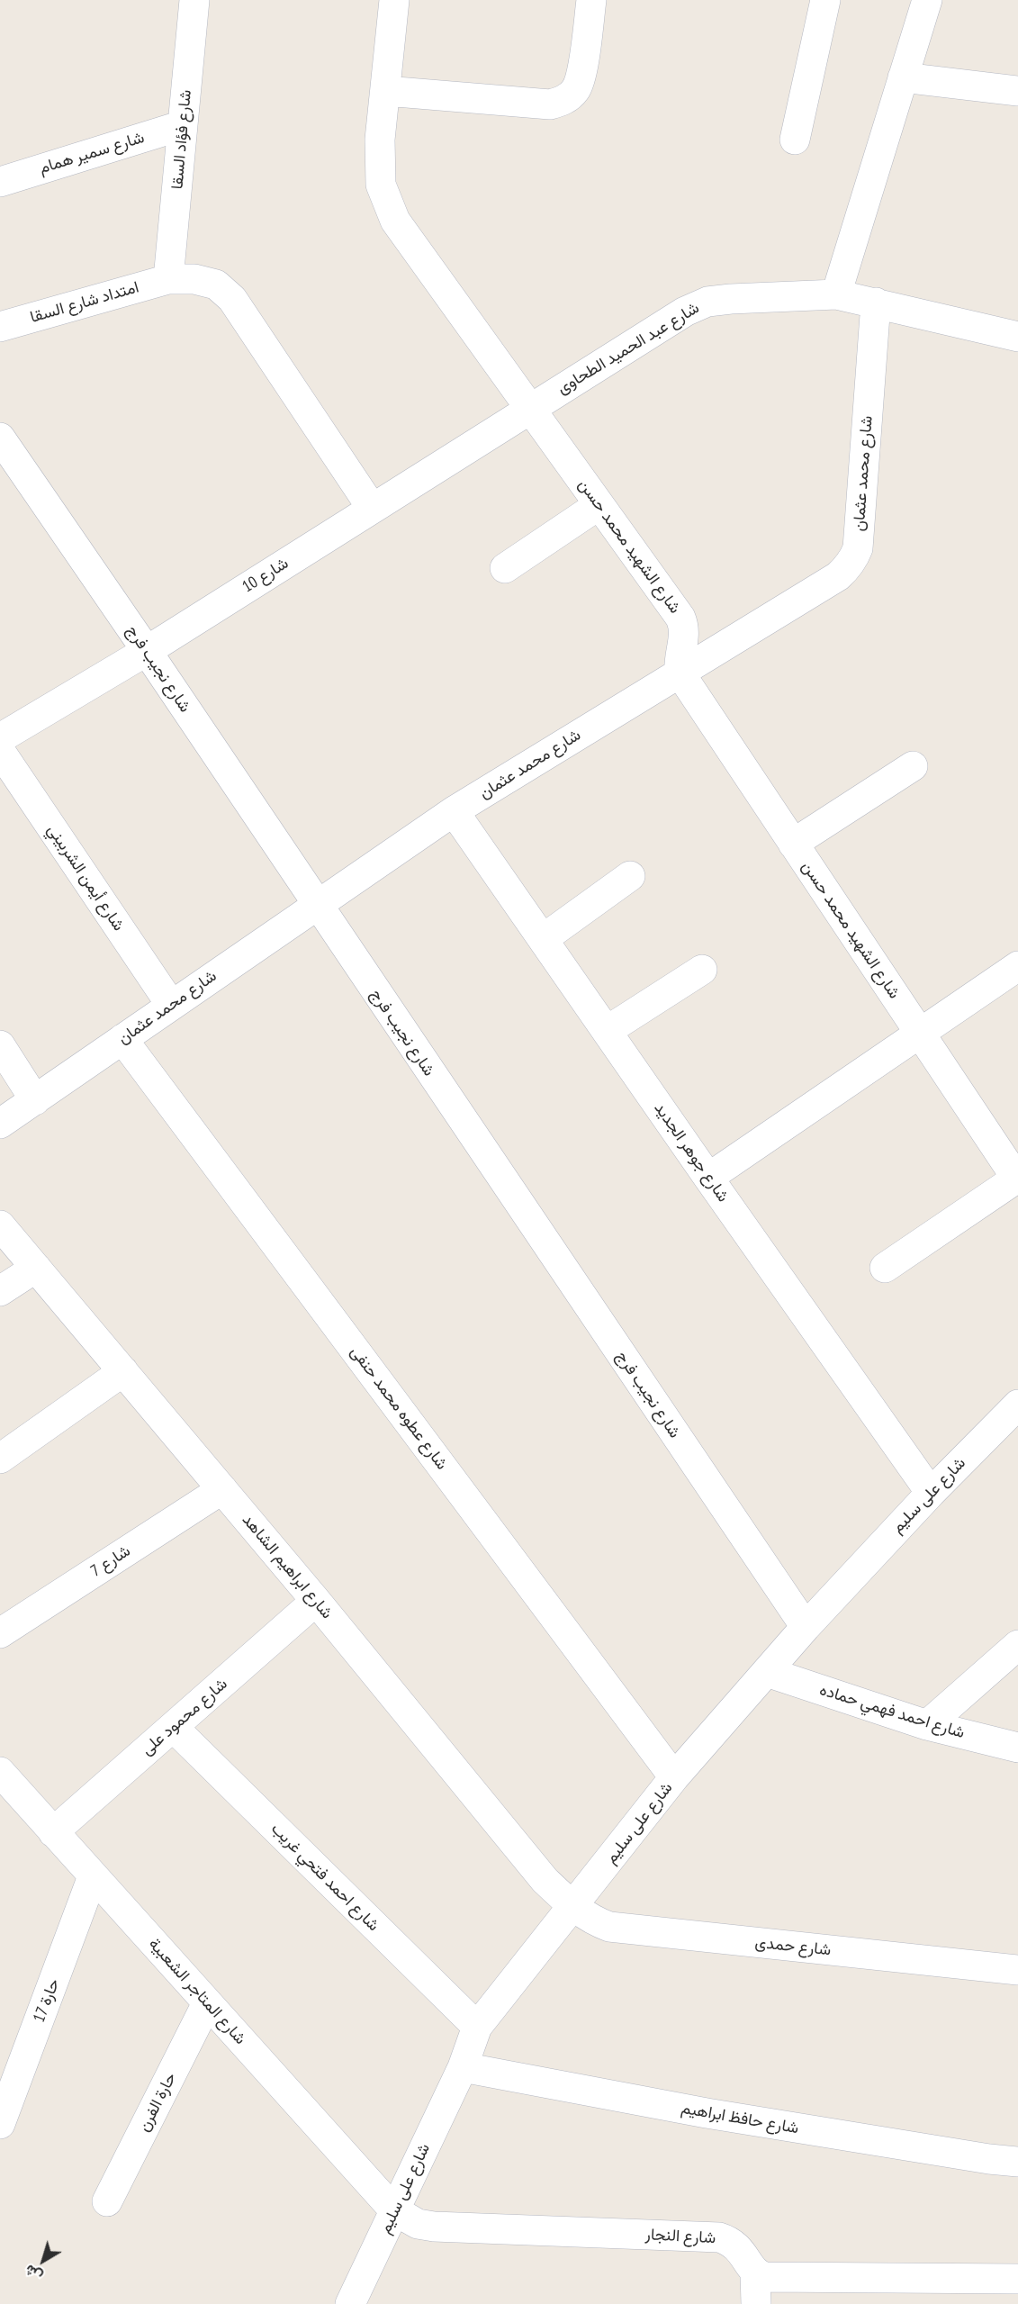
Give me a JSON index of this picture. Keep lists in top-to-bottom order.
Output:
{
  "streets": {
    "street": [
      "شارع فؤاد السقا",
      "شارع سمير همام",
      "امتداد شارع السقا",
      "شارع عبد الحميد الطحاوى",
      "شارع محمد عثمان",
      "شارع الشهيد محمد حسن",
      "شارع 10",
      "شارع نجيب فرج",
      "شارع أيمن الشربيني",
      "شارع جوهر الجديد",
      "شارع عطوه محمد حنفى",
      "شارع على سليم",
      "شارع 7",
      "شارع ابراهيم الشاهد",
      "شارع احمد فهمي حماده",
      "شارع محمود على",
      "شارع احمد فتحي غريب",
      "شارع حمدى",
      "شارع المتاجر الشعبية",
      "حارة 17",
      "حارة الفرن",
      "شارع حافظ ابراهيم",
      "شارع النجار"
    ]
  },
  "crossings": [
    ["شارع فؤاد السقا", "شارع سمير همام"],
    ["شارع فؤاد السقا", "امتداد شارع السقا"],
    ["امتداد شارع السقا", "شارع 10"],
    ["شارع عبد الحميد الطحاوى", "شارع محمد عثمان"],
    ["شارع عبد الحميد الطحاوى", "شارع الشهيد محمد حسن"],
    ["شارع عبد الحميد الطحاوى", "شارع 10"],
    ["شارع محمد عثمان", "شارع الشهيد محمد حسن"],
    ["شارع محمد عثمان", "شارع نجيب فرج"],
    ["شارع محمد عثمان", "شارع أيمن الشربيني"],
    ["شارع محمد عثمان", "شارع جوهر الجديد"],
    ["شارع محمد عثمان", "شارع عطوه محمد حنفى"],
    ["شارع الشهيد محمد حسن", "شارع 10"],
    ["شارع 10", "شارع نجيب فرج"],
    ["شارع نجيب فرج", "شارع على سليم"],
    ["شارع جوهر الجديد", "شارع على سليم"],
    ["شارع عطوه محمد حنفى", "شارع على سليم"],
    ["شارع على سليم", "شارع ابراهيم الشاهد"],
    ["شارع على سليم", "شارع احمد فهمي حماده"],
    ["شارع على سليم", "شارع احمد فتحي غريب"],
    ["شارع على سليم", "شارع حمدى"],
    ["شارع على سليم", "شارع المتاجر الشعبية"],
    ["شارع على سليم", "شارع حافظ ابراهيم"],
    ["شارع على سليم", "شارع النجار"],
    ["شارع 7", "شارع ابراهيم الشاهد"],
    ["شارع ابراهيم الشاهد", "شارع محمود على"],
    ["شارع ابراهيم الشاهد", "شارع حمدى"],
    ["شارع محمود على", "شارع احمد فتحي غريب"],
    ["شارع محمود على", "شارع المتاجر الشعبية"],
    ["شارع المتاجر الشعبية", "حارة 17"],
    ["شارع المتاجر الشعبية", "حارة الفرن"],
    ["شارع المتاجر الشعبية", "شارع النجار"]
  ],
  "north": "bottom left"
}
